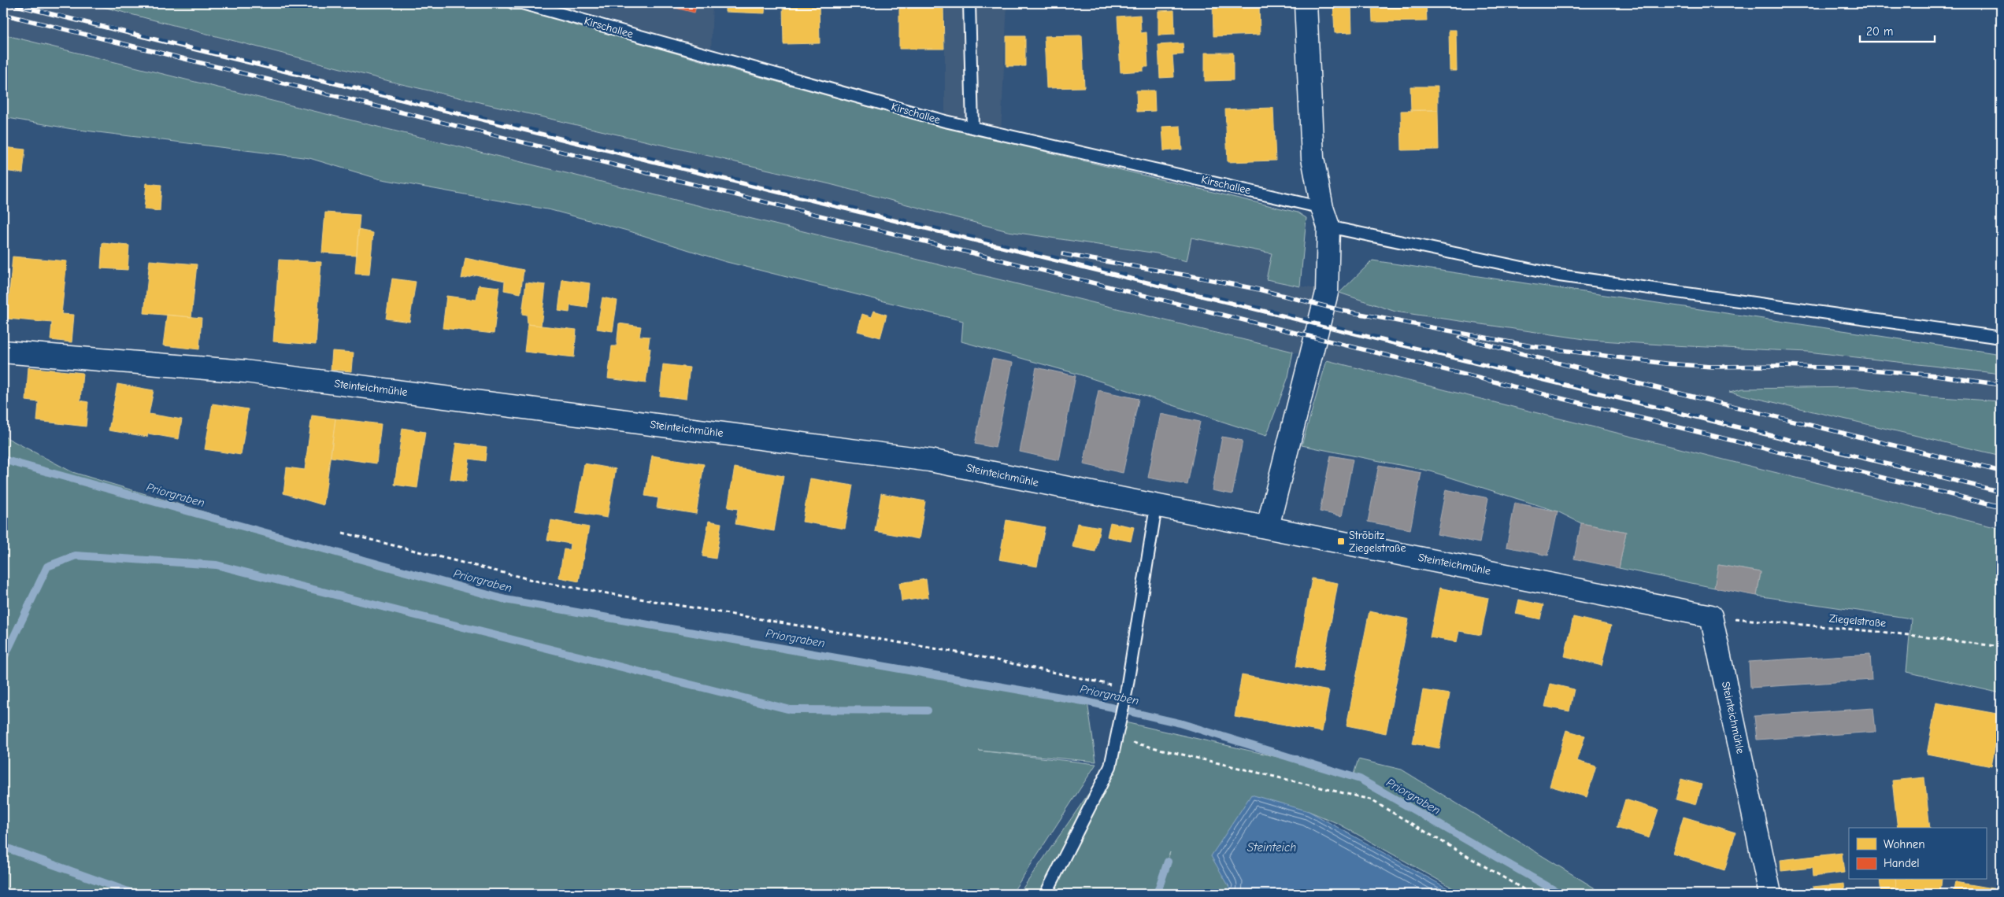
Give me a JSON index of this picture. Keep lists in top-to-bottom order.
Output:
{
  "streets": {
    "street": ["Steinteichmühle"],
    "lane": ["Kirschallee"],
    "path": ["Ziegelstraße"]
  },
  "crossings": [
    ["Steinteichmühle", "Ziegelstraße"]
  ],
  "water": ["Priorgraben", "Steinteich"],
  "places": {
    "transit": ["Ströbitz Ziegelstraße"]
  },
  "legend": ["Wohnen", "Handel"],
  "scale_bar": "20 m"
}
